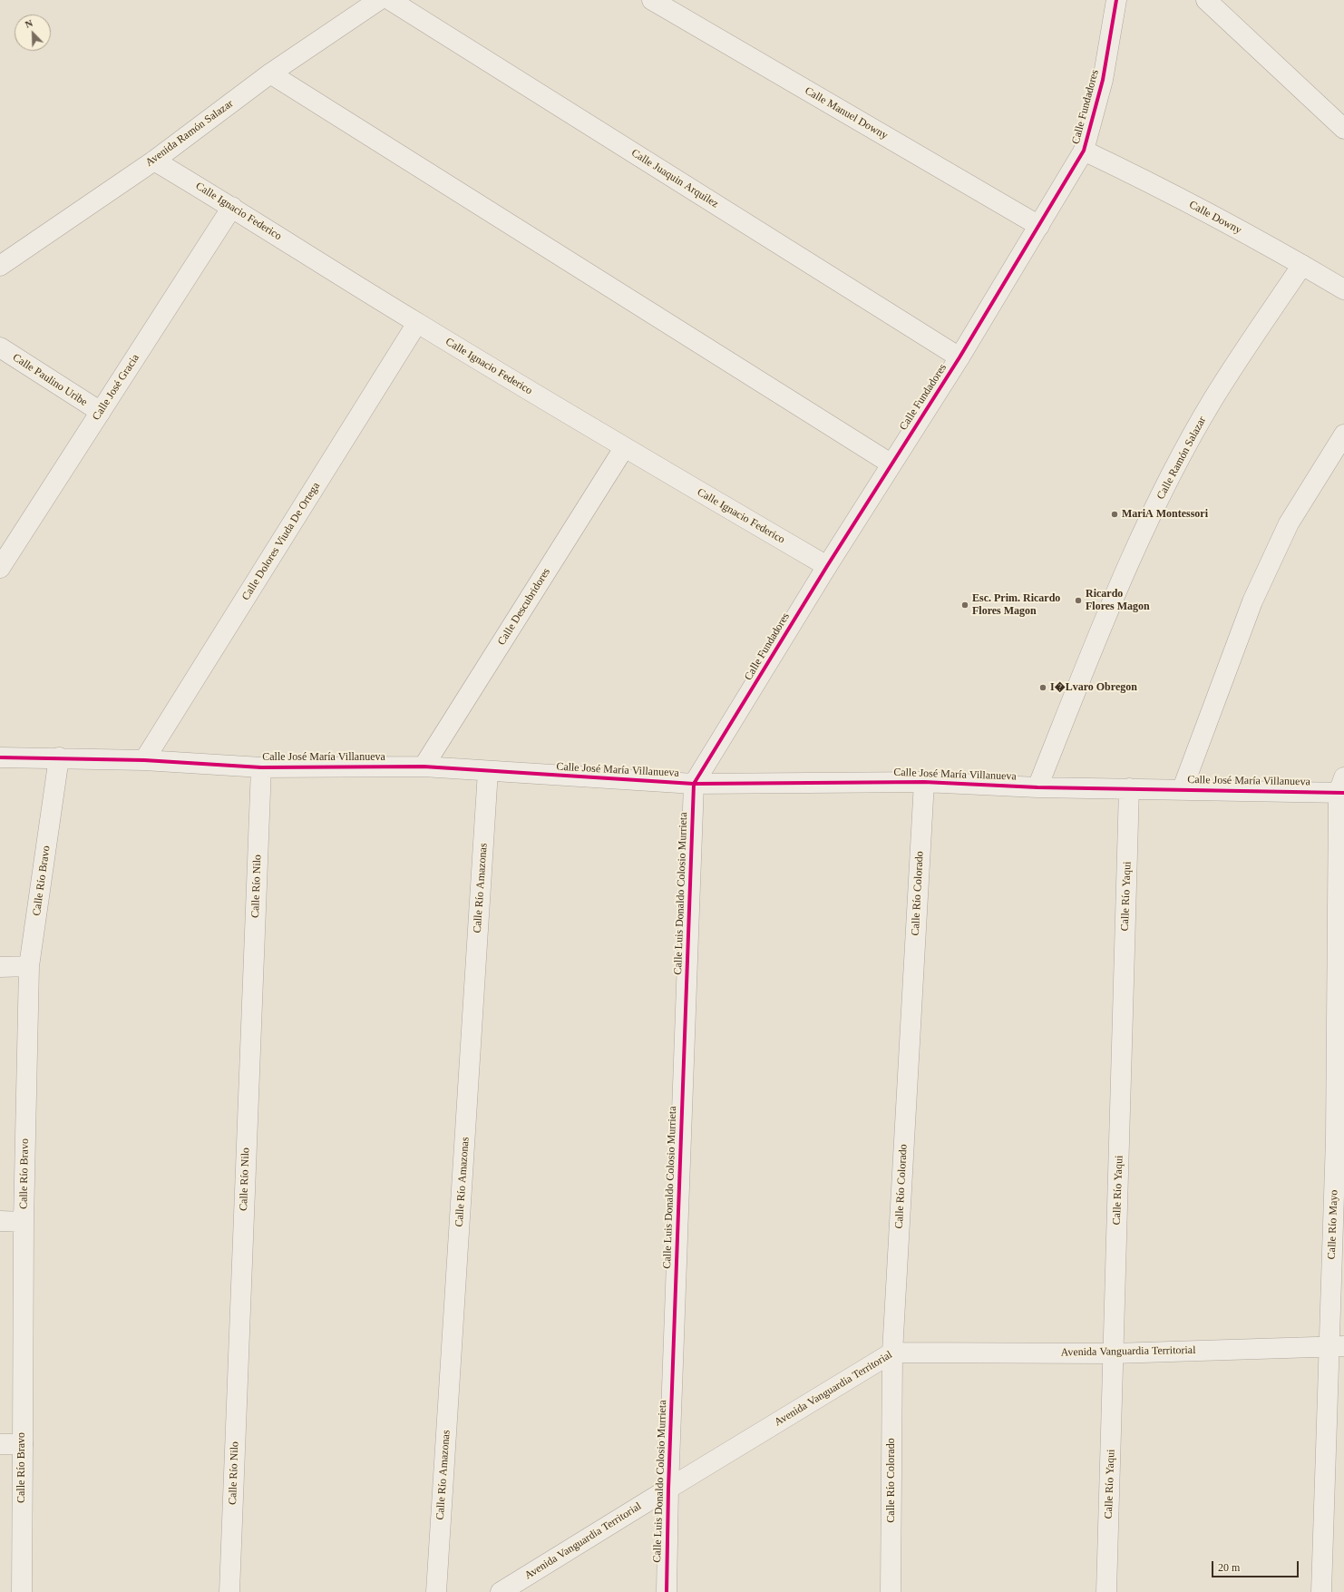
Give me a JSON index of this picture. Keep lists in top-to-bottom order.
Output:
{
  "streets": {
    "street": [
      "Calle Fundadores",
      "Calle Manuel Downy",
      "Avenida Ramón Salazar",
      "Calle Juaquin Arquilez",
      "Calle Ignacio Federico",
      "Calle Downy",
      "Calle Paulino Uribe",
      "Calle José Gracia",
      "Calle Ramón Salazar",
      "Calle Dolores Viuda De Ortega",
      "Calle Descubridores",
      "Calle José María Villanueva",
      "Calle Río Bravo",
      "Calle Río Nilo",
      "Calle Río Amazonas",
      "Calle Luis Donaldo Colosio Murrieta",
      "Calle Río Colorado",
      "Calle Río Yaqui",
      "Calle Río Mayo",
      "Avenida Vanguardia Territorial"
    ]
  },
  "crossings": [
    ["Calle Fundadores", "Calle Manuel Downy"],
    ["Calle Fundadores", "Calle Juaquin Arquilez"],
    ["Calle Fundadores", "Calle Ignacio Federico"],
    ["Calle Fundadores", "Calle Downy"],
    ["Calle Fundadores", "Calle José María Villanueva"],
    ["Calle Fundadores", "Calle Luis Donaldo Colosio Murrieta"],
    ["Avenida Ramón Salazar", "Calle Ignacio Federico"],
    ["Calle Ignacio Federico", "Calle José Gracia"],
    ["Calle Ignacio Federico", "Calle Dolores Viuda De Ortega"],
    ["Calle Ignacio Federico", "Calle Descubridores"],
    ["Calle Downy", "Calle Ramón Salazar"],
    ["Calle Paulino Uribe", "Calle José Gracia"],
    ["Calle Ramón Salazar", "Calle José María Villanueva"],
    ["Calle Dolores Viuda De Ortega", "Calle José María Villanueva"],
    ["Calle Descubridores", "Calle José María Villanueva"],
    ["Calle José María Villanueva", "Calle Río Bravo"],
    ["Calle José María Villanueva", "Calle Río Nilo"],
    ["Calle José María Villanueva", "Calle Río Amazonas"],
    ["Calle José María Villanueva", "Calle Luis Donaldo Colosio Murrieta"],
    ["Calle José María Villanueva", "Calle Río Colorado"],
    ["Calle José María Villanueva", "Calle Río Yaqui"],
    ["Calle José María Villanueva", "Calle Río Mayo"],
    ["Calle Luis Donaldo Colosio Murrieta", "Avenida Vanguardia Territorial"],
    ["Calle Río Colorado", "Avenida Vanguardia Territorial"],
    ["Calle Río Yaqui", "Avenida Vanguardia Territorial"],
    ["Calle Río Mayo", "Avenida Vanguardia Territorial"]
  ],
  "places": [
    "MariA Montessori",
    "Ricardo Flores Magon",
    "Esc. Prim. Ricardo Flores Magon",
    "I�Lvaro Obregon"
  ],
  "scale_bar": "20 m",
  "north": "top left"
}
